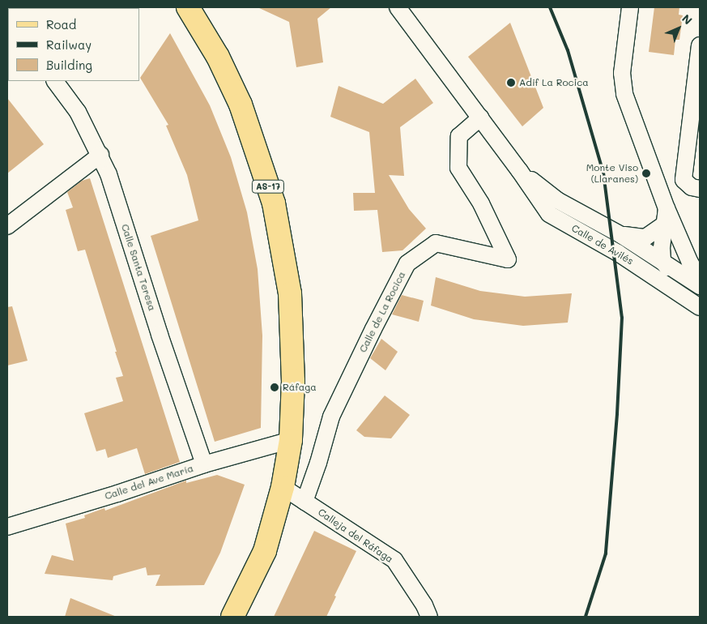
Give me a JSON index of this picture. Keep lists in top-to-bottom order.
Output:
{
  "streets": {
    "main road": ["AS-17"],
    "street": [
      "Calle de Avilés",
      "Calle Santa Teresa",
      "Calle de La Rocica",
      "Calle del Ave María",
      "Calleja del Ráfaga"
    ]
  },
  "crossings": [
    ["AS-17", "Calle del Ave María"],
    ["AS-17", "Calleja del Ráfaga"],
    ["Calle de Avilés", "Calle de La Rocica"],
    ["Calle Santa Teresa", "Calle del Ave María"],
    ["Calle de La Rocica", "Calleja del Ráfaga"]
  ],
  "places": ["Adif La Rocica", "Monte Viso (Llaranes)", "Ráfaga"],
  "legend": ["Road", "Railway", "Building"],
  "north": "top right"
}
